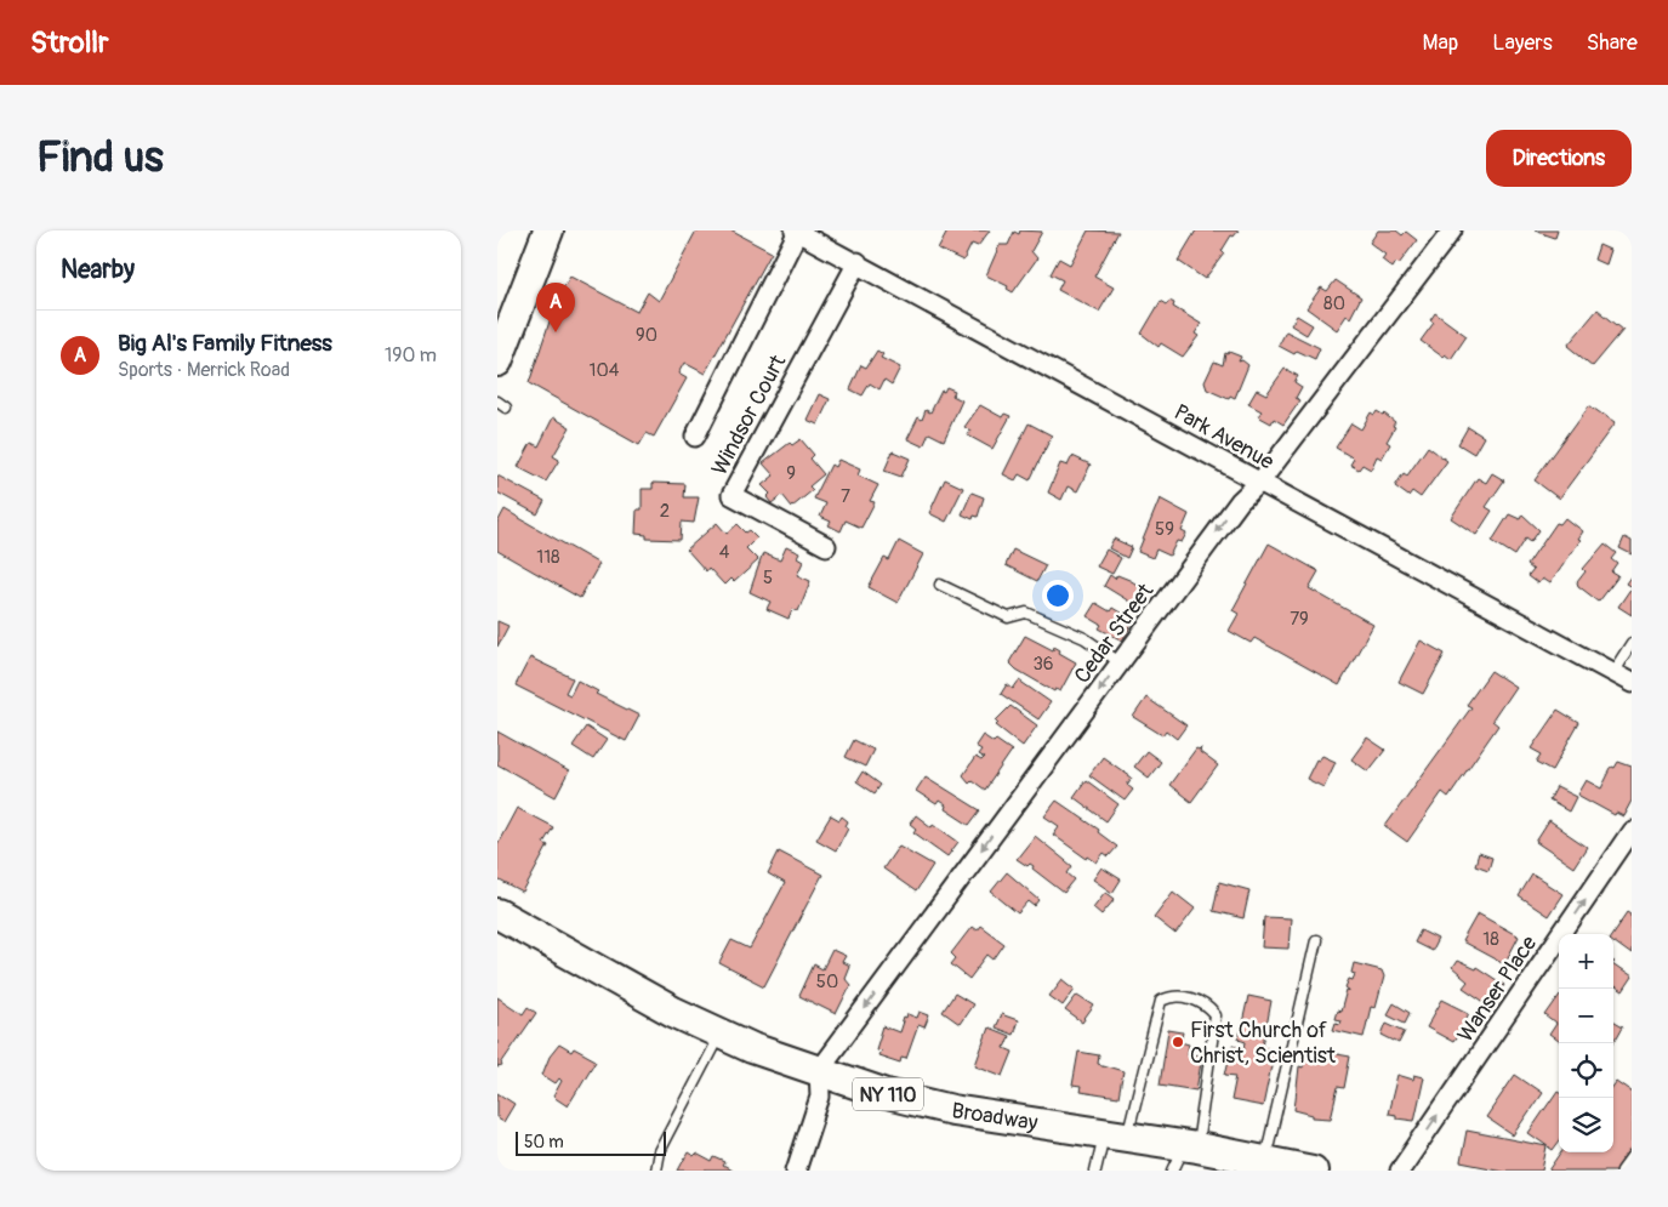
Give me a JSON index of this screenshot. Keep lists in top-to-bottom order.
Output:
{
  "streets": {
    "main road": ["NY 110", "Broadway"],
    "street": [
      "Windsor Court",
      "Park Avenue",
      "Cedar Street",
      "Wanser Place"
    ]
  },
  "crossings": [
    ["Windsor Court", "Park Avenue"],
    ["Park Avenue", "Cedar Street"],
    ["Cedar Street", "Broadway"]
  ],
  "one_way": ["Cedar Street", "Wanser Place"],
  "places": ["First Church of Christ, Scientist"],
  "house_numbers": [
    "80",
    "90",
    "104",
    "9",
    "7",
    "2",
    "59",
    "4",
    "118",
    "5",
    "79",
    "36",
    "18",
    "50"
  ],
  "scale_bar": "50 m",
  "page": {
    "header": "Strollr",
    "nav": ["Map", "Layers", "Share"],
    "buttons": "Directions",
    "title": "Find us",
    "heading": "Nearby",
    "pins": "A",
    "list": [
      {
        "mark": "A",
        "name": "Big Al's Family Fitness",
        "note": "Sports · Merrick Road",
        "value": "190 m"
      }
    ],
    "map_buttons": ["+", "−"],
    "scale": "50 m"
  }
}
